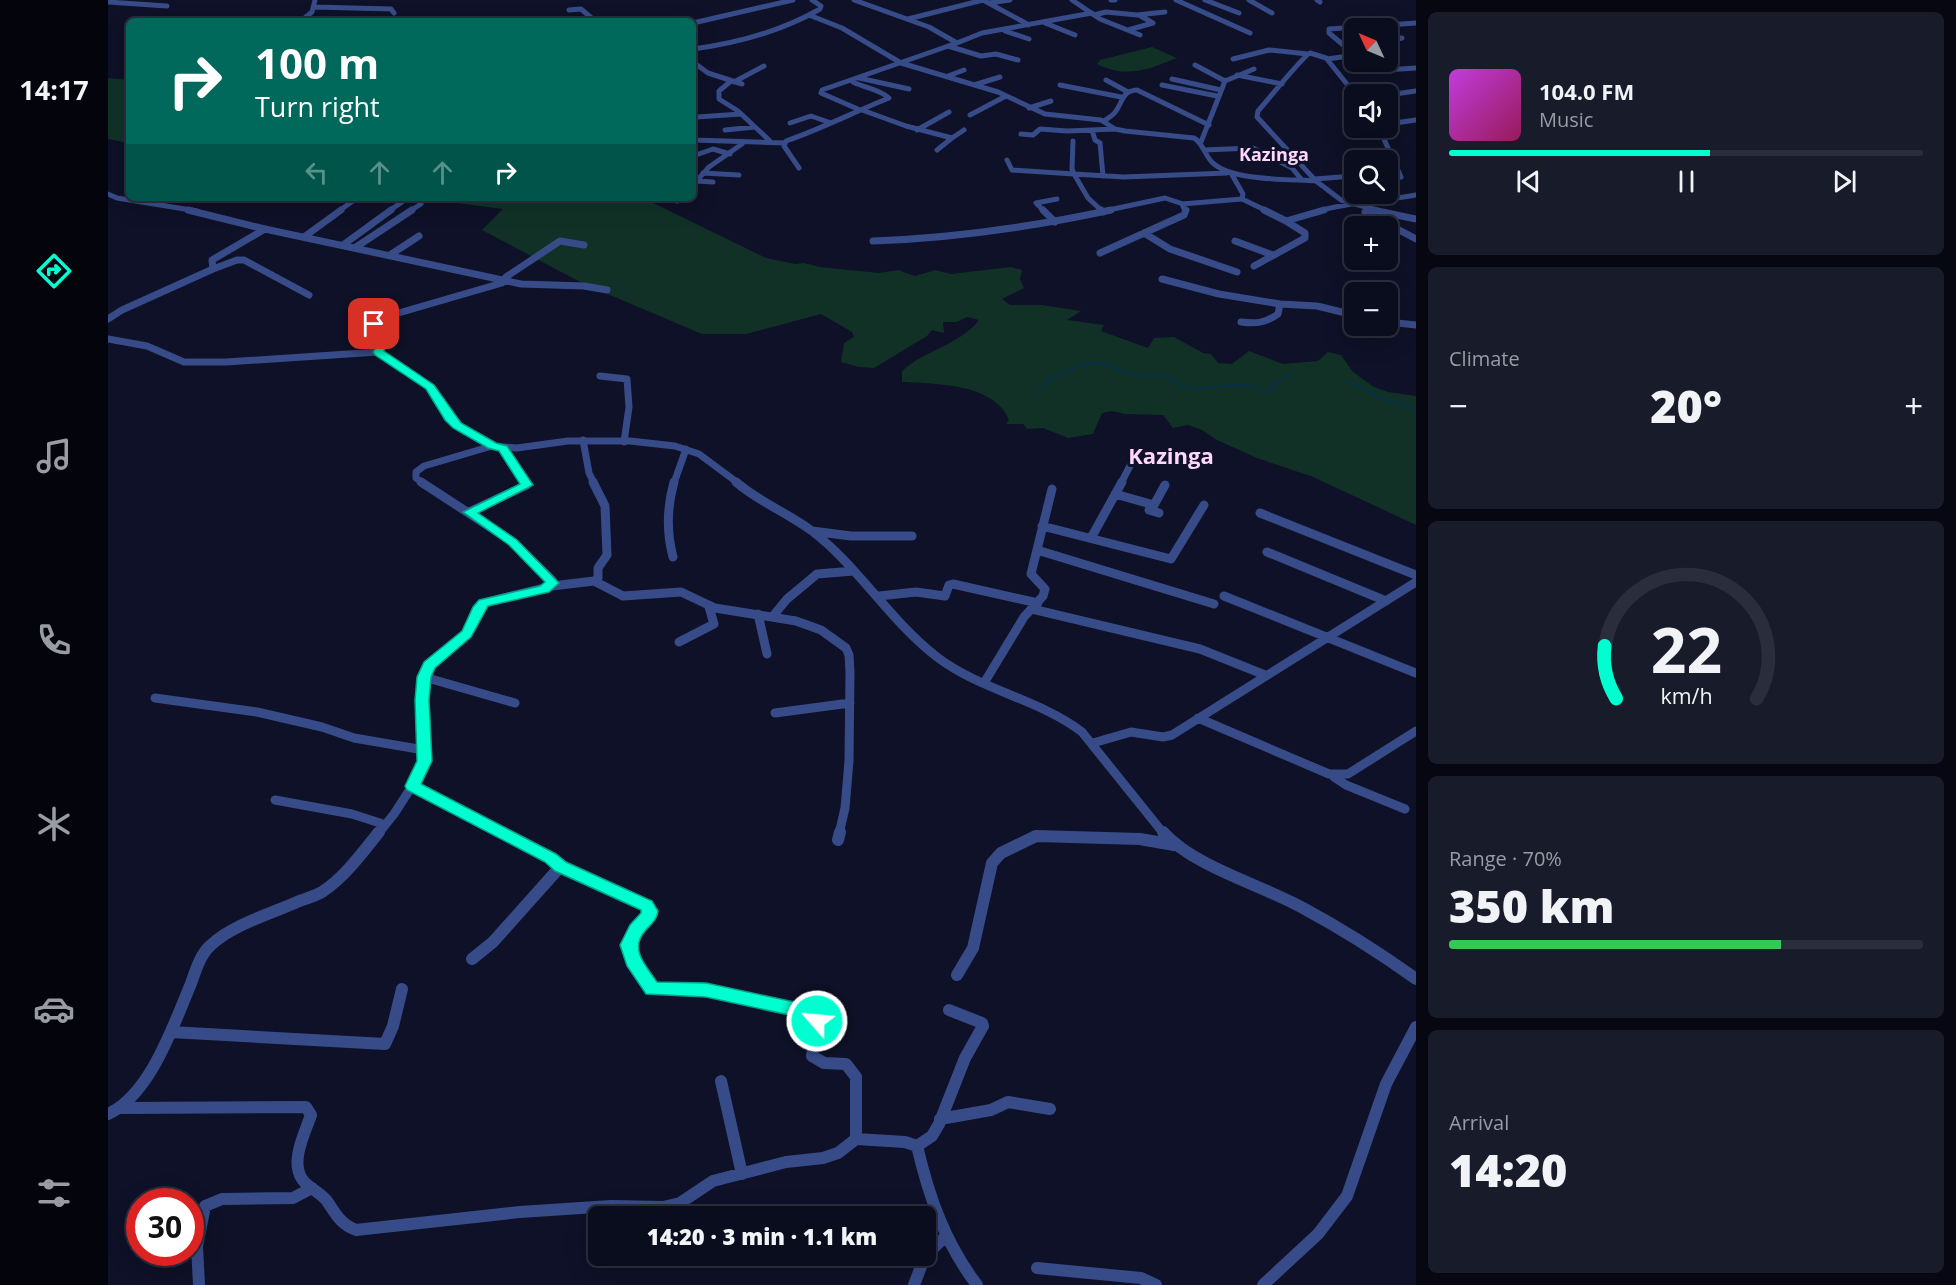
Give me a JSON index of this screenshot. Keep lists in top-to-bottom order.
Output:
{
  "districts": ["Kazinga", "Kazinga"],
  "north": "top left",
  "page": {
    "tabs": "14:17",
    "map_buttons": ["+", "−"],
    "turn": ["100 m", "Turn right"],
    "song": ["104.0 FM", "Music"],
    "tile": [
      "Climate",
      ["Range · 70%", "350 km"],
      ["Arrival", "14:20"]
    ],
    "heat": ["−", "20°", "+"],
    "limit": "30",
    "trip": "14:20 · 3 min · 1.1 km",
    "gauge": ["22", "km/h"]
  }
}
